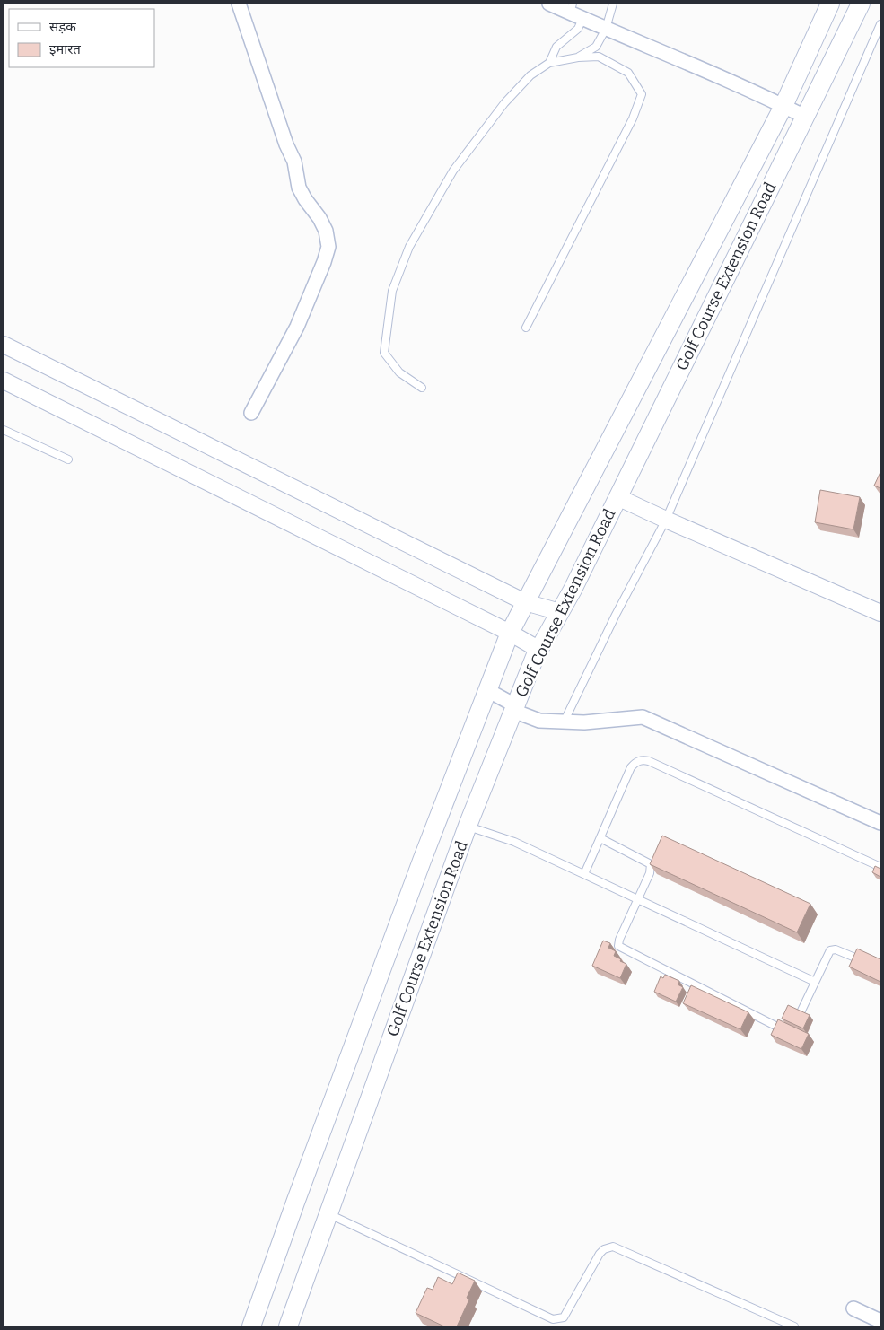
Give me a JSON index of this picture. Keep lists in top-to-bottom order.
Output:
{
  "streets": {
    "main road": ["Golf Course Extension Road"]
  },
  "legend": ["सड़क", "इमारत"]
}
